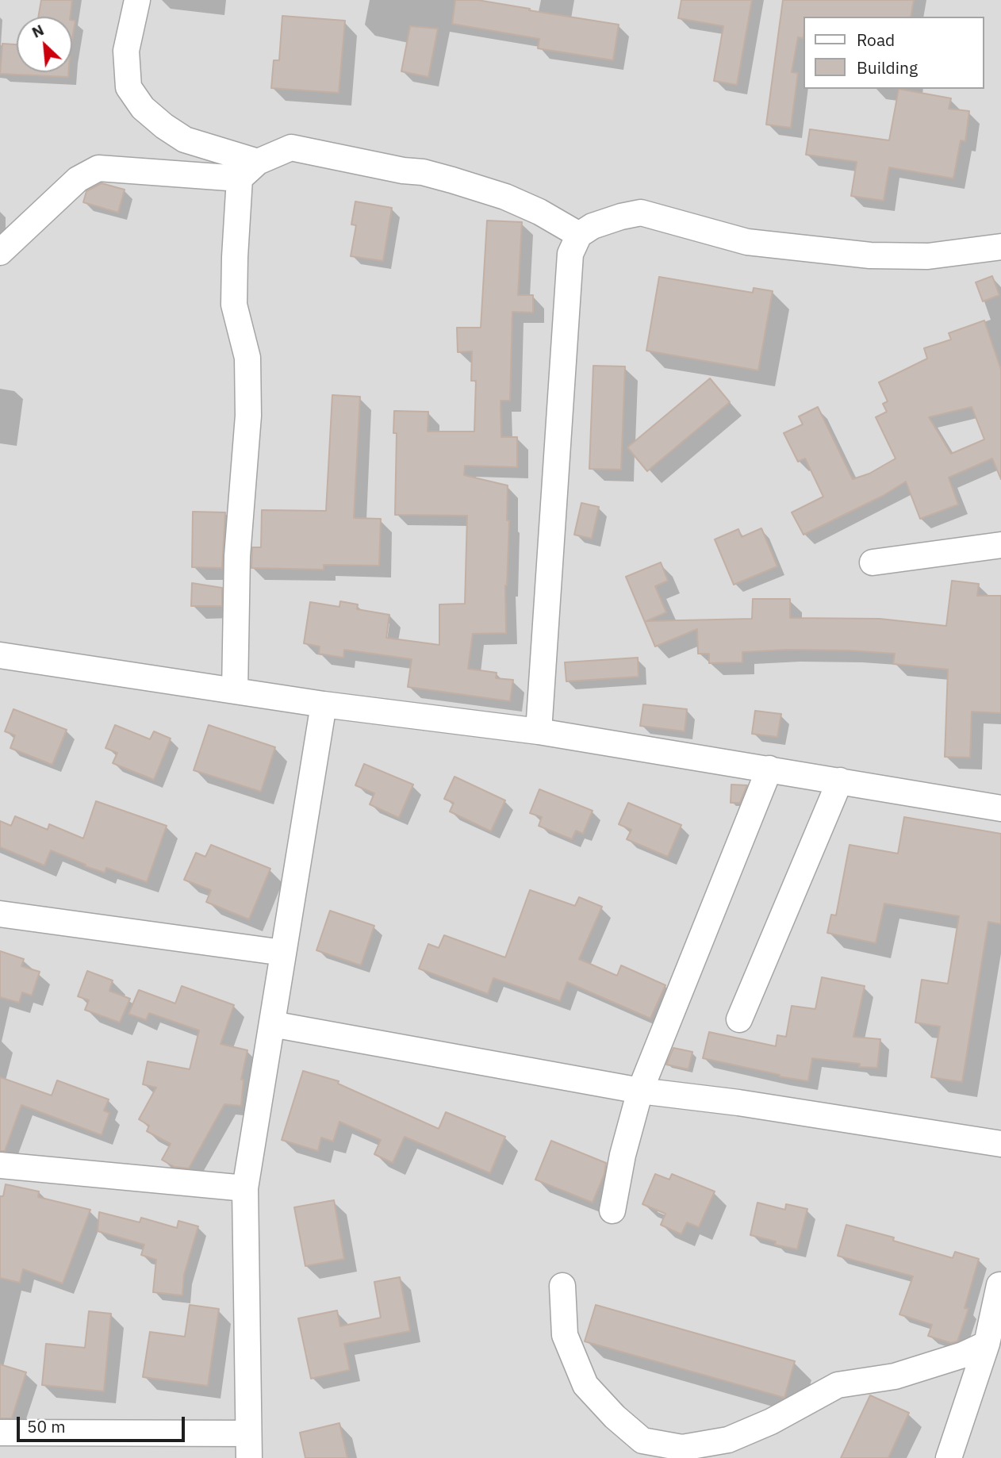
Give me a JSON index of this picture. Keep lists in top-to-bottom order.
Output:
{
  "legend": ["Road", "Building"],
  "scale_bar": "50 m",
  "north": "top left"
}
